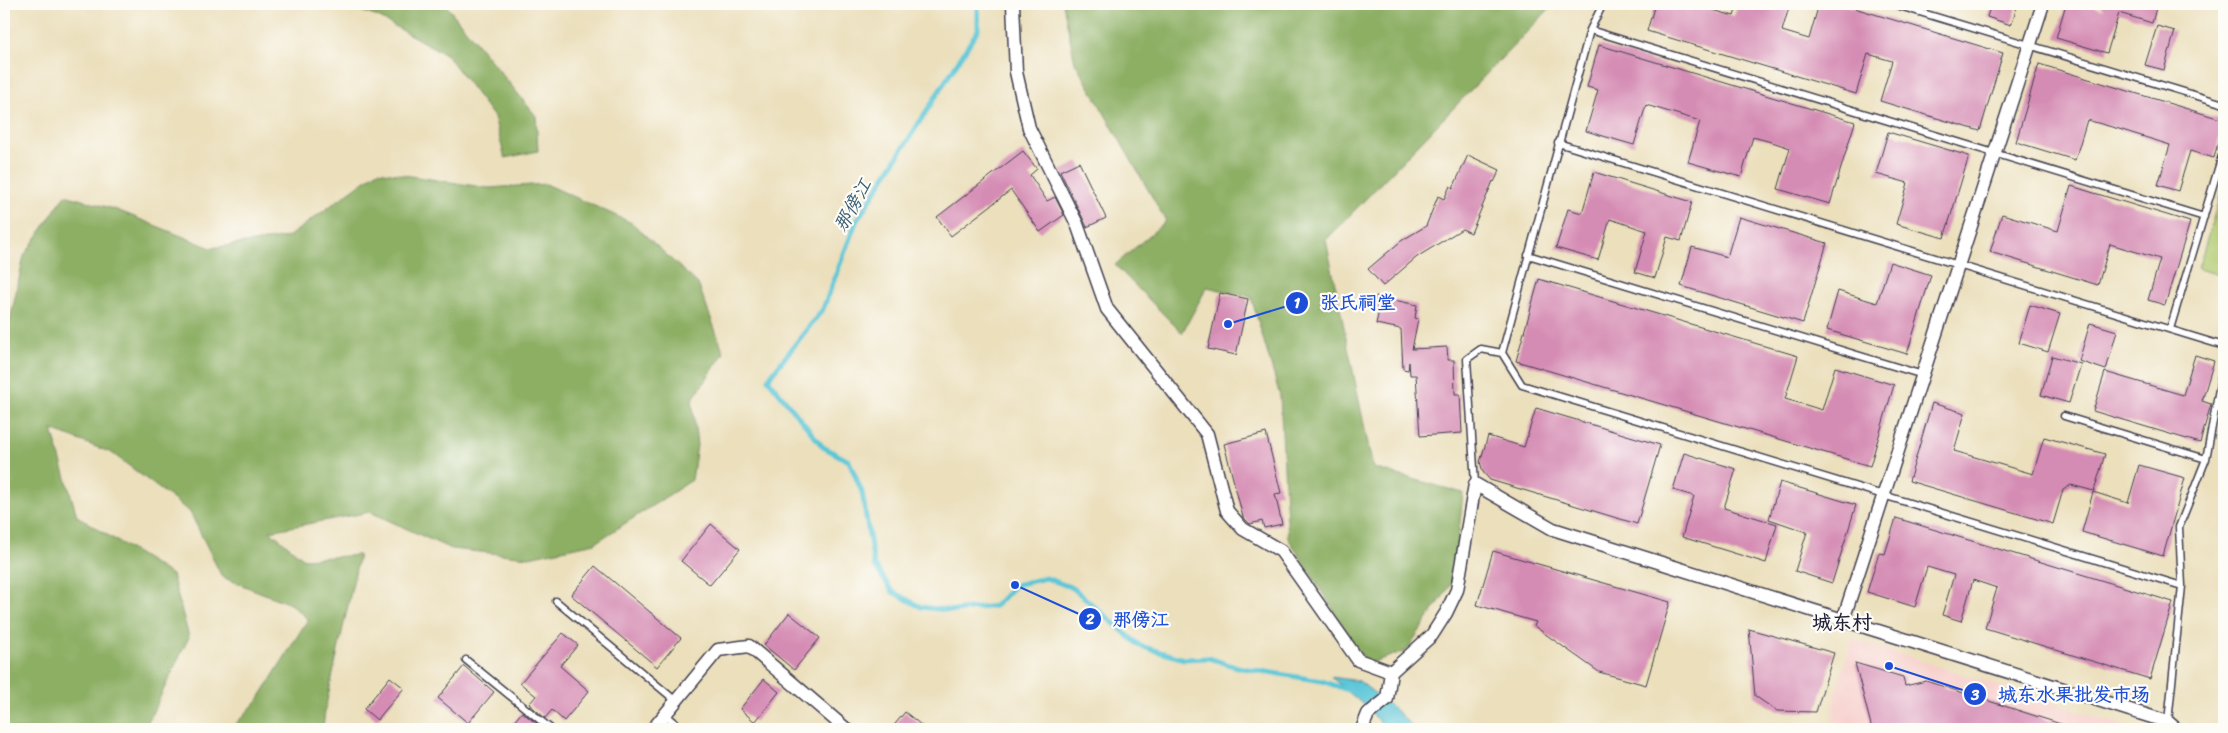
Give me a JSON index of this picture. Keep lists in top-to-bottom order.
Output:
{
  "districts": ["城东村"],
  "water": ["那傍江"],
  "places": ["张氏祠堂", "那傍江", "城东水果批发市场"]
}
